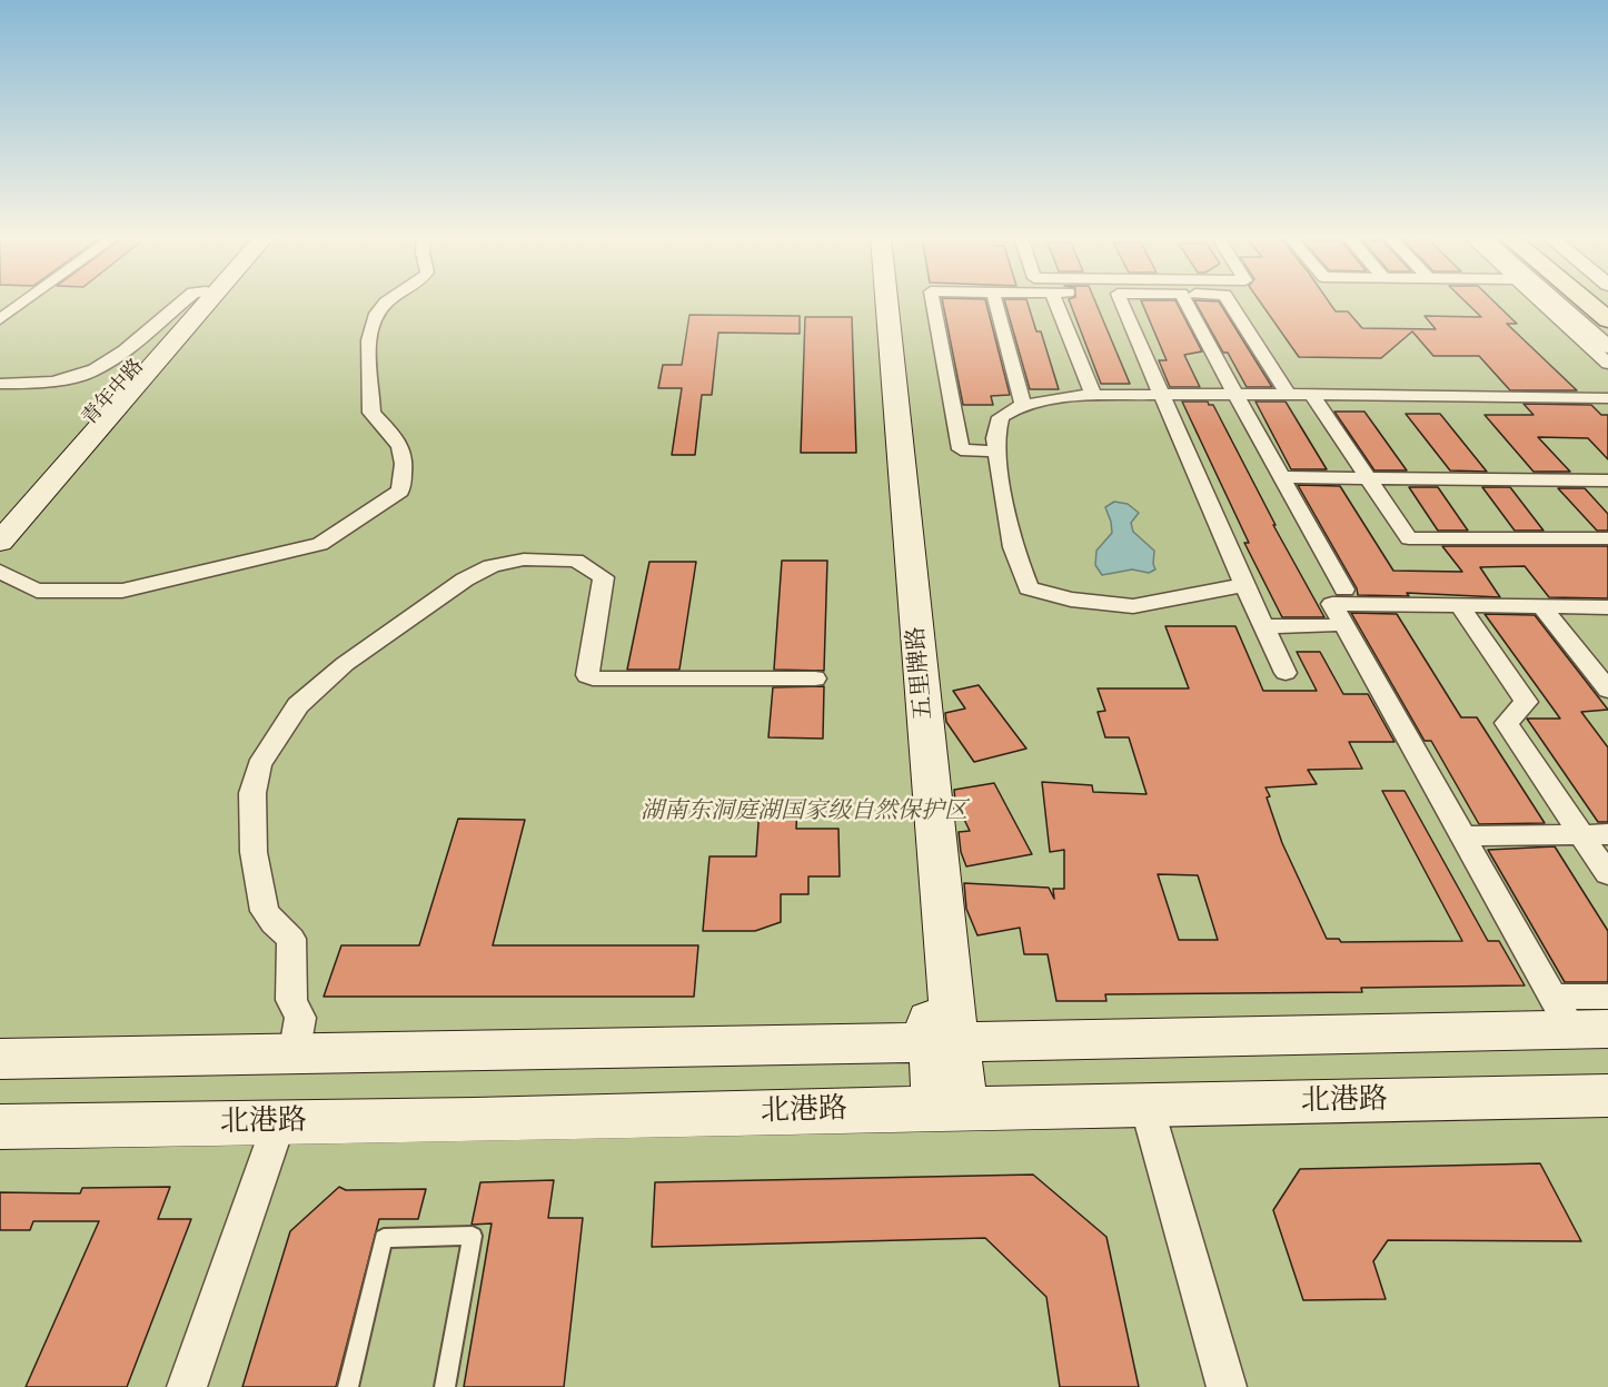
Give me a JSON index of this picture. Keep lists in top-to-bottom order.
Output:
{
  "streets": {
    "main road": ["青年中路", "五里牌路", "北港路"]
  },
  "crossings": [
    ["五里牌路", "北港路"]
  ],
  "parks": ["湖南东洞庭湖国家级自然保护区"]
}
